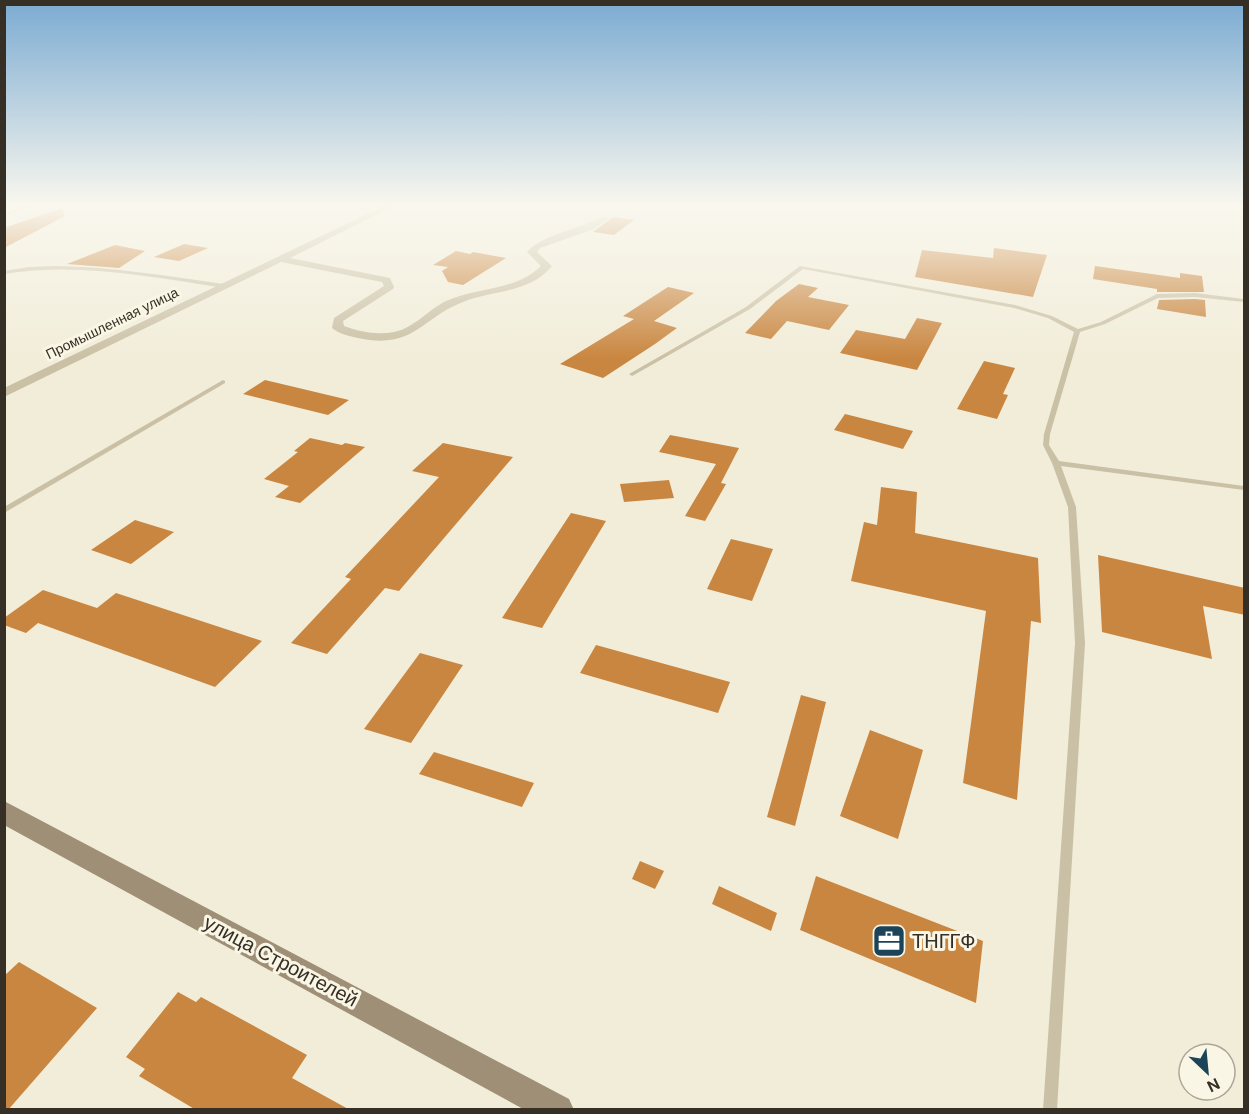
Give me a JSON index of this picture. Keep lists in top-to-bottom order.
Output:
{
  "streets": {
    "main road": ["улица Строителей"],
    "street": ["Промышленная улица"]
  },
  "places": {
    "office": ["ТНГГФ"]
  },
  "north": "bottom right"
}
